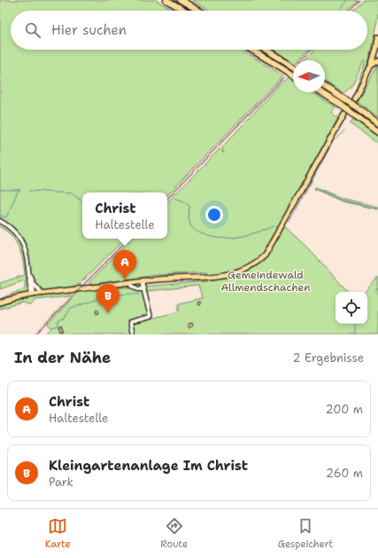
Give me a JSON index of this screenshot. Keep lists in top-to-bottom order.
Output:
{
  "parks": ["Gemeindewald Allmendschachen"],
  "north": "left",
  "page": {
    "search": "Hier suchen",
    "popup": ["Christ", "Haltestelle"],
    "pins": ["A", "B"],
    "heading": ["In der Nähe", "2 Ergebnisse"],
    "list": [
      {
        "mark": "A",
        "name": "Christ",
        "note": "Haltestelle",
        "value": "200 m"
      },
      {
        "mark": "B",
        "name": "Kleingartenanlage Im Christ",
        "note": "Park",
        "value": "260 m"
      }
    ],
    "nav": ["Karte", "Route", "Gespeichert"]
  }
}
